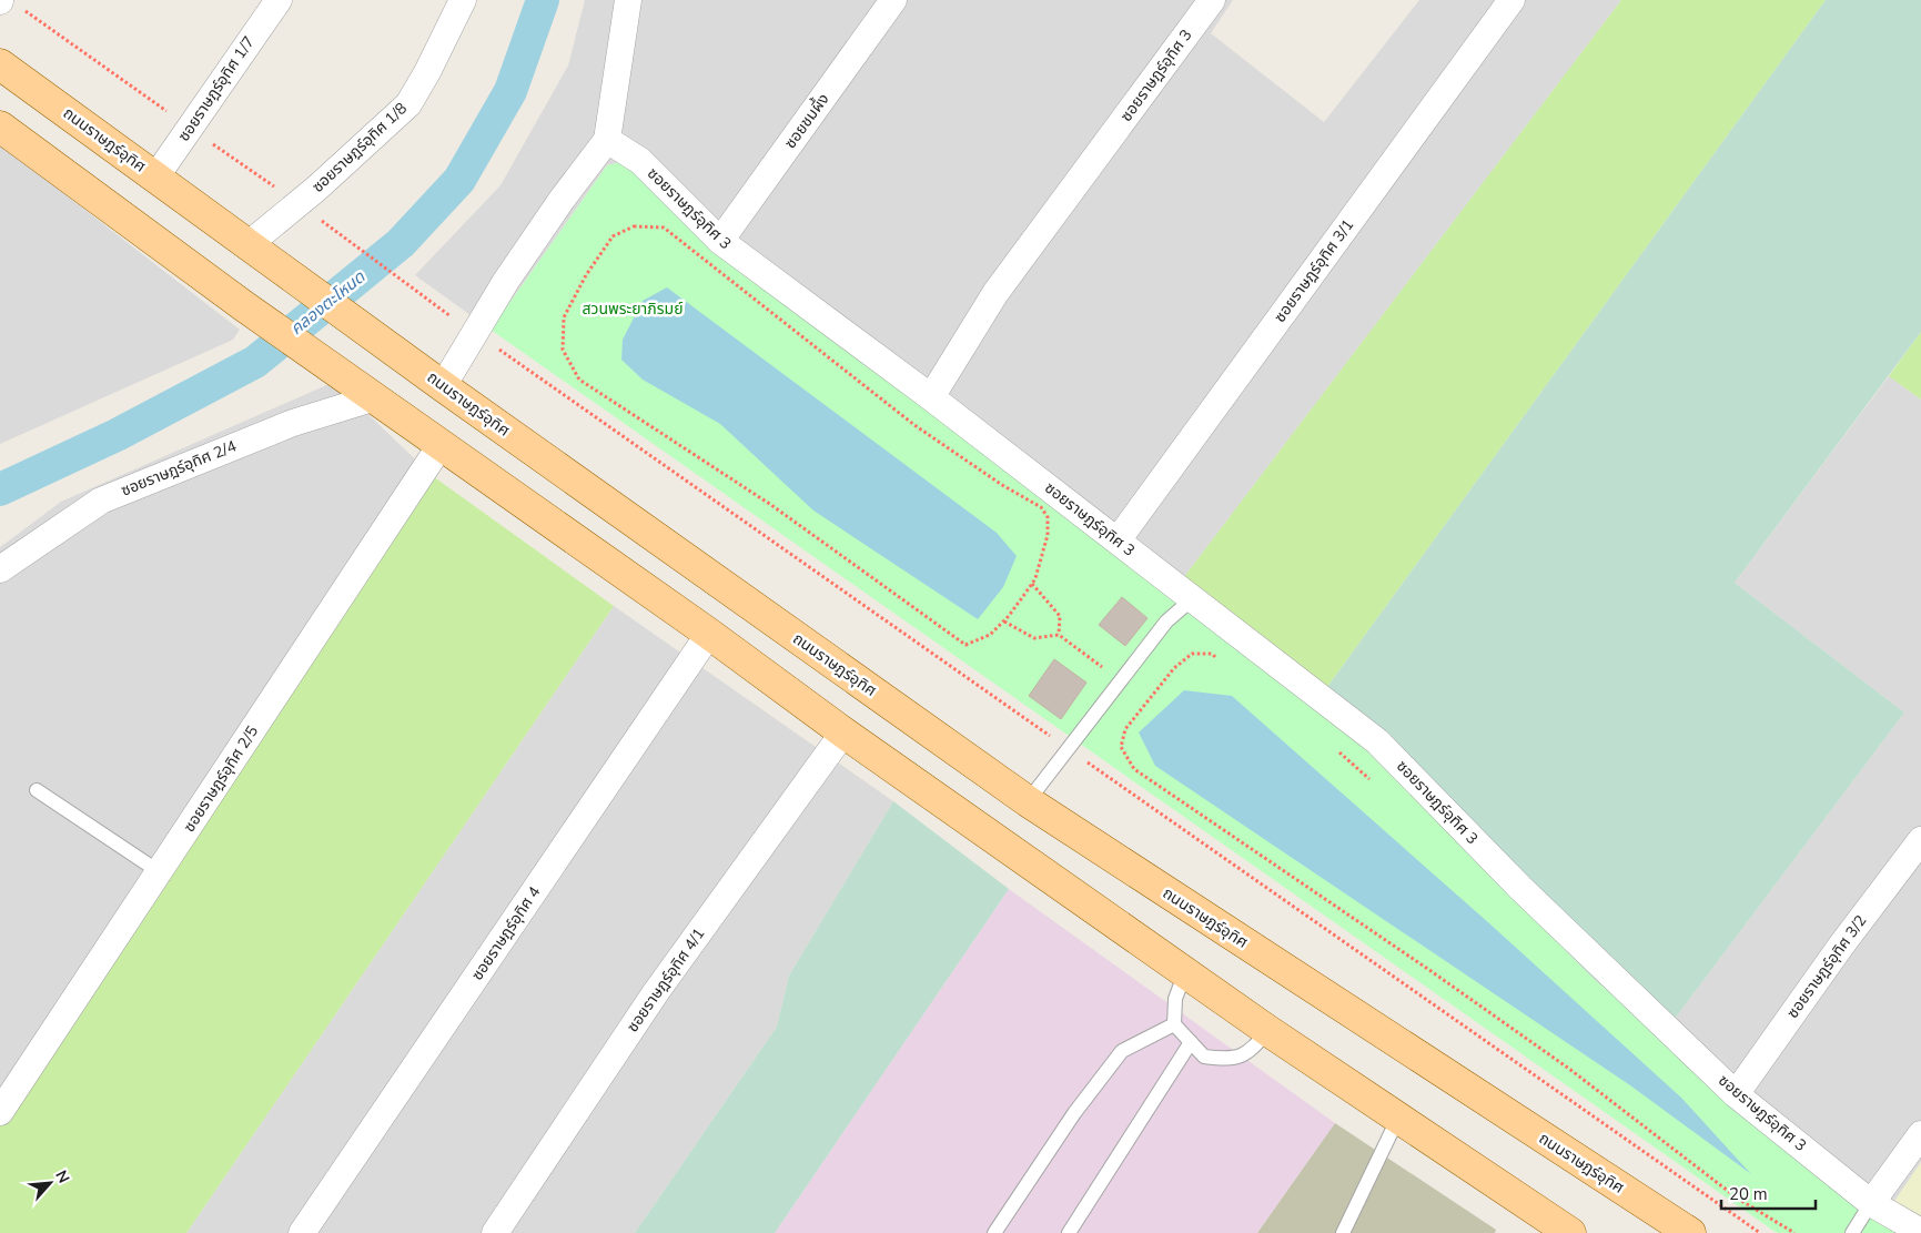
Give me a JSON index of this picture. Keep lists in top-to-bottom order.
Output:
{
  "streets": {
    "main road": ["ถนนราษฎร์อุทิศ"],
    "street": [
      "ซอยราษฎร์อุทิศ 3",
      "ซอยราษฎร์อุทิศ 1/7",
      "ซอยชมผึ้ง",
      "ซอยราษฎร์อุทิศ 1/8",
      "ซอยราษฎร์อุทิศ 3/1",
      "ซอยราษฎร์อุทิศ 2/4",
      "ซอยราษฎร์อุทิศ 2/5",
      "ซอยราษฎร์อุทิศ 4",
      "ซอยราษฎร์อุทิศ 3/2",
      "ซอยราษฎร์อุทิศ 4/1"
    ]
  },
  "crossings": [
    ["ซอยราษฎร์อุทิศ 3", "ซอยชมผึ้ง"],
    ["ซอยราษฎร์อุทิศ 3", "ซอยราษฎร์อุทิศ 3/1"],
    ["ซอยราษฎร์อุทิศ 3", "ซอยราษฎร์อุทิศ 3/2"],
    ["ซอยราษฎร์อุทิศ 1/7", "ถนนราษฎร์อุทิศ"],
    ["ถนนราษฎร์อุทิศ", "ซอยราษฎร์อุทิศ 1/8"]
  ],
  "water": ["คลองตะโหนด"],
  "parks": ["สวนพระยาภิรมย์"],
  "scale_bar": "20 m",
  "north": "top right"
}
